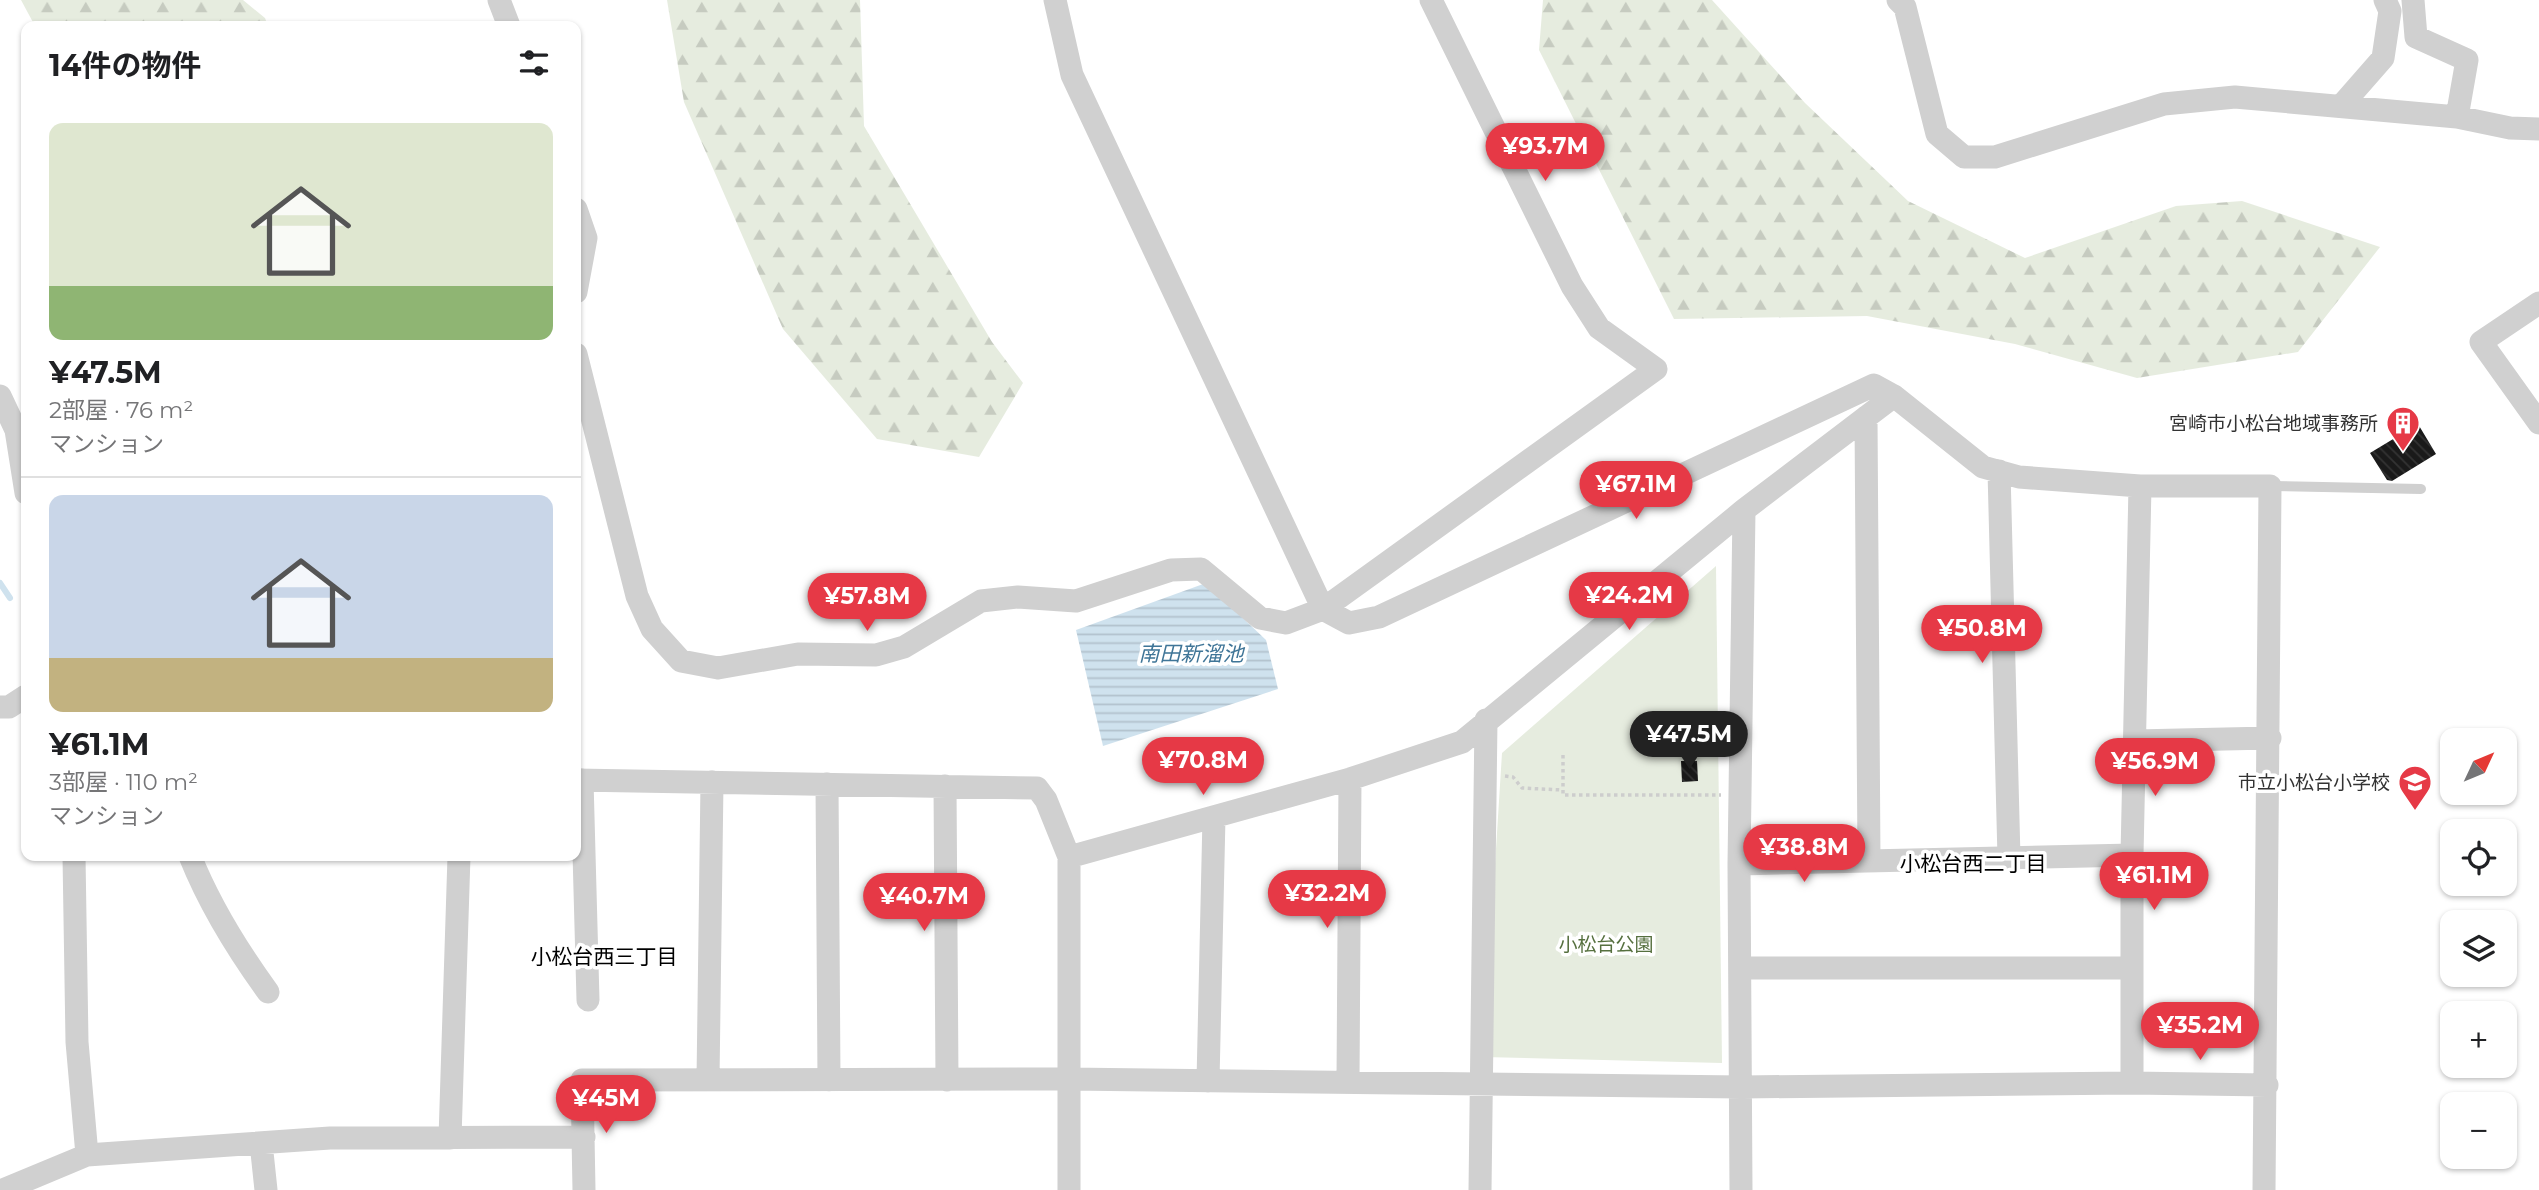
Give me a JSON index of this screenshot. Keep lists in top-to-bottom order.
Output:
{
  "districts": ["小松台西二丁目", "小松台西三丁目"],
  "water": ["南田新溜池"],
  "parks": ["小松台公園"],
  "places": {
    "building": ["宮崎市小松台地域事務所"],
    "school or university": ["市立小松台小学校"]
  },
  "north": "top right",
  "page": {
    "heading": "14件の物件",
    "list": [
      {
        "name": "¥47.5M",
        "note": "2部屋 · 76 m² · マンション"
      },
      {
        "name": "¥61.1M",
        "note": "3部屋 · 110 m² · マンション"
      }
    ],
    "price": [
      "¥93.7M",
      "¥67.1M",
      "¥24.2M",
      "¥57.8M",
      "¥50.8M",
      "¥47.5M",
      "¥70.8M",
      "¥56.9M",
      "¥38.8M",
      "¥61.1M",
      "¥32.2M",
      "¥40.7M",
      "¥35.2M",
      "¥45M"
    ],
    "map_buttons": ["+", "−"]
  }
}
